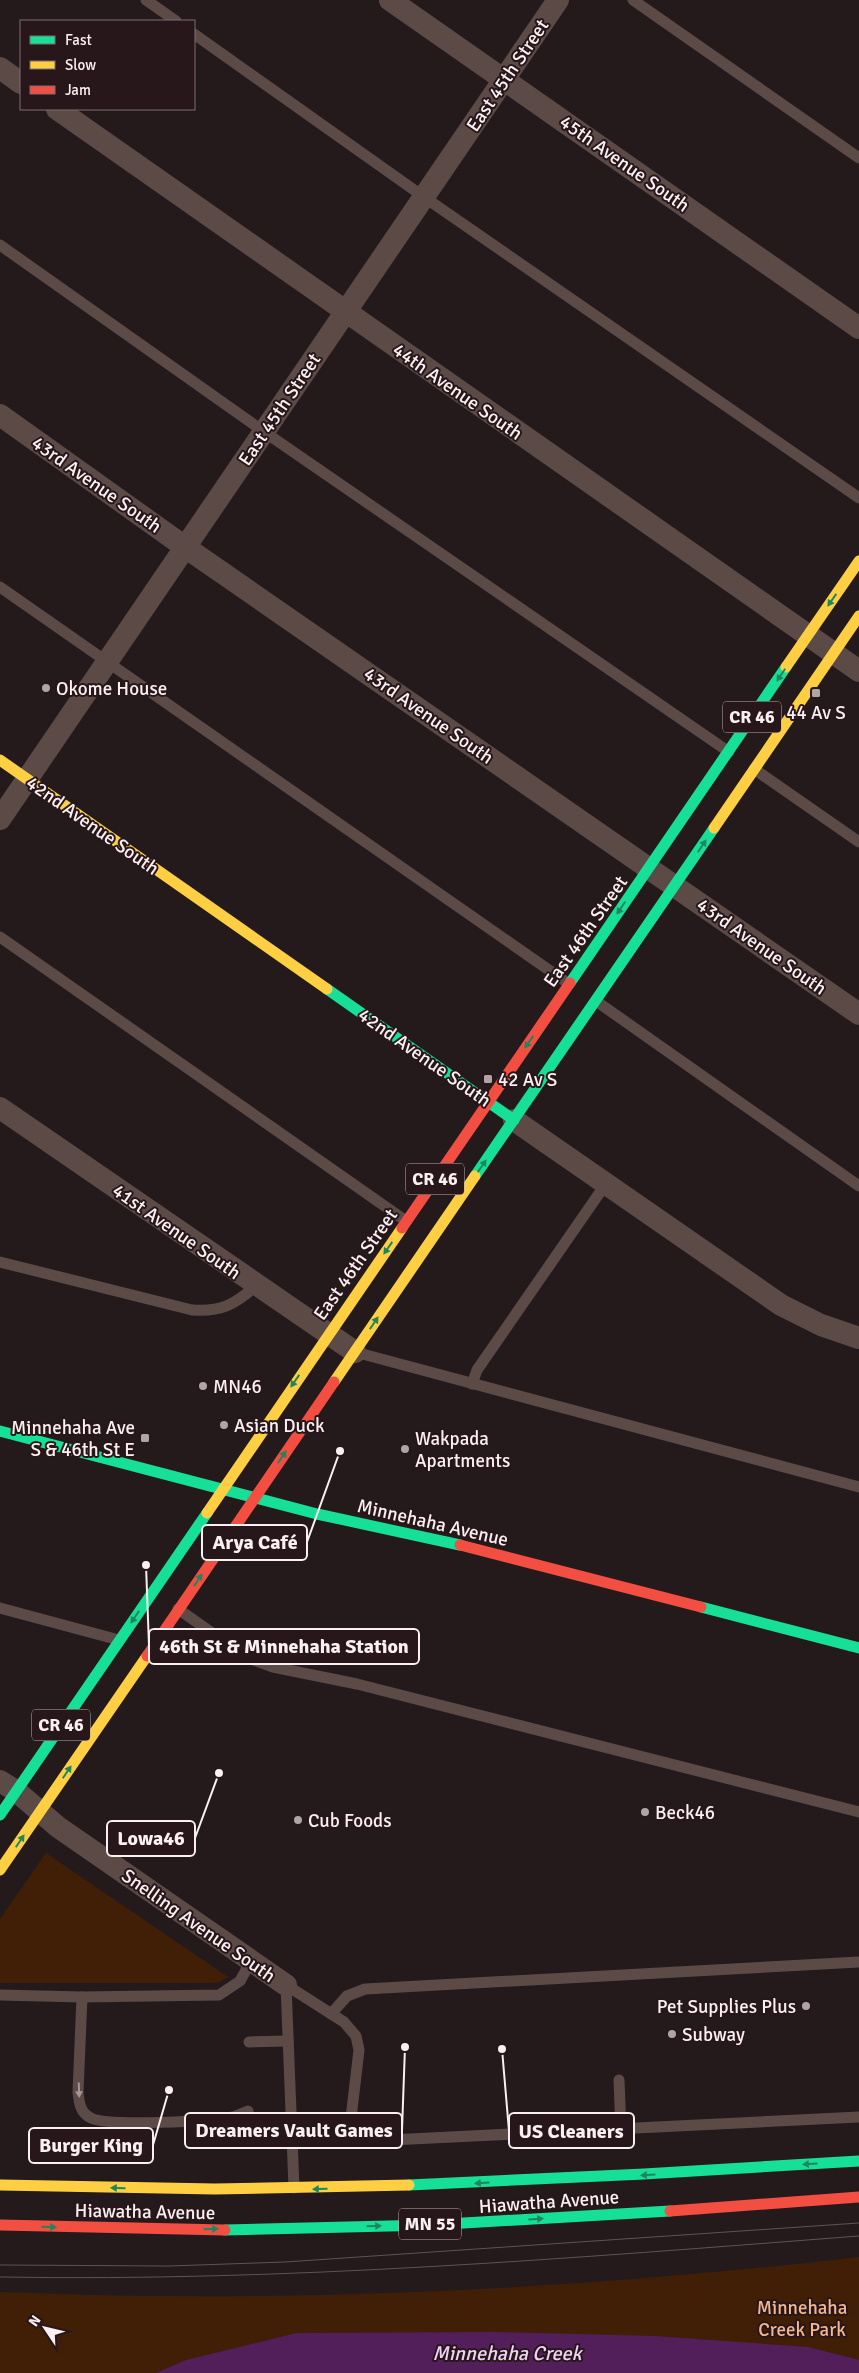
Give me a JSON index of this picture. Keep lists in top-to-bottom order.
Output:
{
  "streets": {
    "main road": [
      "CR 46",
      "42nd Avenue South",
      "East 46th Street",
      "Minnehaha Avenue",
      "Hiawatha Avenue",
      "MN 55"
    ],
    "street": [
      "East 45th Street",
      "45th Avenue South",
      "44th Avenue South",
      "43rd Avenue South",
      "41st Avenue South",
      "Snelling Avenue South"
    ]
  },
  "crossings": [
    ["East 45th Street", "45th Avenue South"],
    ["East 45th Street", "44th Avenue South"],
    ["East 45th Street", "43rd Avenue South"],
    ["East 45th Street", "42nd Avenue South"],
    ["44th Avenue South", "CR 46"],
    ["44th Avenue South", "East 46th Street"],
    ["43rd Avenue South", "CR 46"],
    ["43rd Avenue South", "East 46th Street"],
    ["CR 46", "42nd Avenue South"],
    ["CR 46", "41st Avenue South"],
    ["CR 46", "Minnehaha Avenue"],
    ["CR 46", "Snelling Avenue South"],
    ["42nd Avenue South", "East 46th Street"],
    ["East 46th Street", "41st Avenue South"],
    ["East 46th Street", "Minnehaha Avenue"],
    ["East 46th Street", "Snelling Avenue South"]
  ],
  "water": ["Minnehaha Creek"],
  "parks": ["Minnehaha Creek Park"],
  "places": {
    "other": [
      "Okome House",
      "MN46",
      "Asian Duck",
      "Wakpada Apartments",
      "Arya Café",
      "46th St & Minnehaha Station",
      "Lowa46",
      "Beck46",
      "Cub Foods",
      "Pet Supplies Plus",
      "Subway",
      "Dreamers Vault Games",
      "US Cleaners",
      "Burger King"
    ],
    "transit": ["44 Av S", "42 Av S", "Minnehaha Ave S & 46th St E"]
  },
  "legend": ["Fast", "Slow", "Jam"],
  "north": "top left"
}
